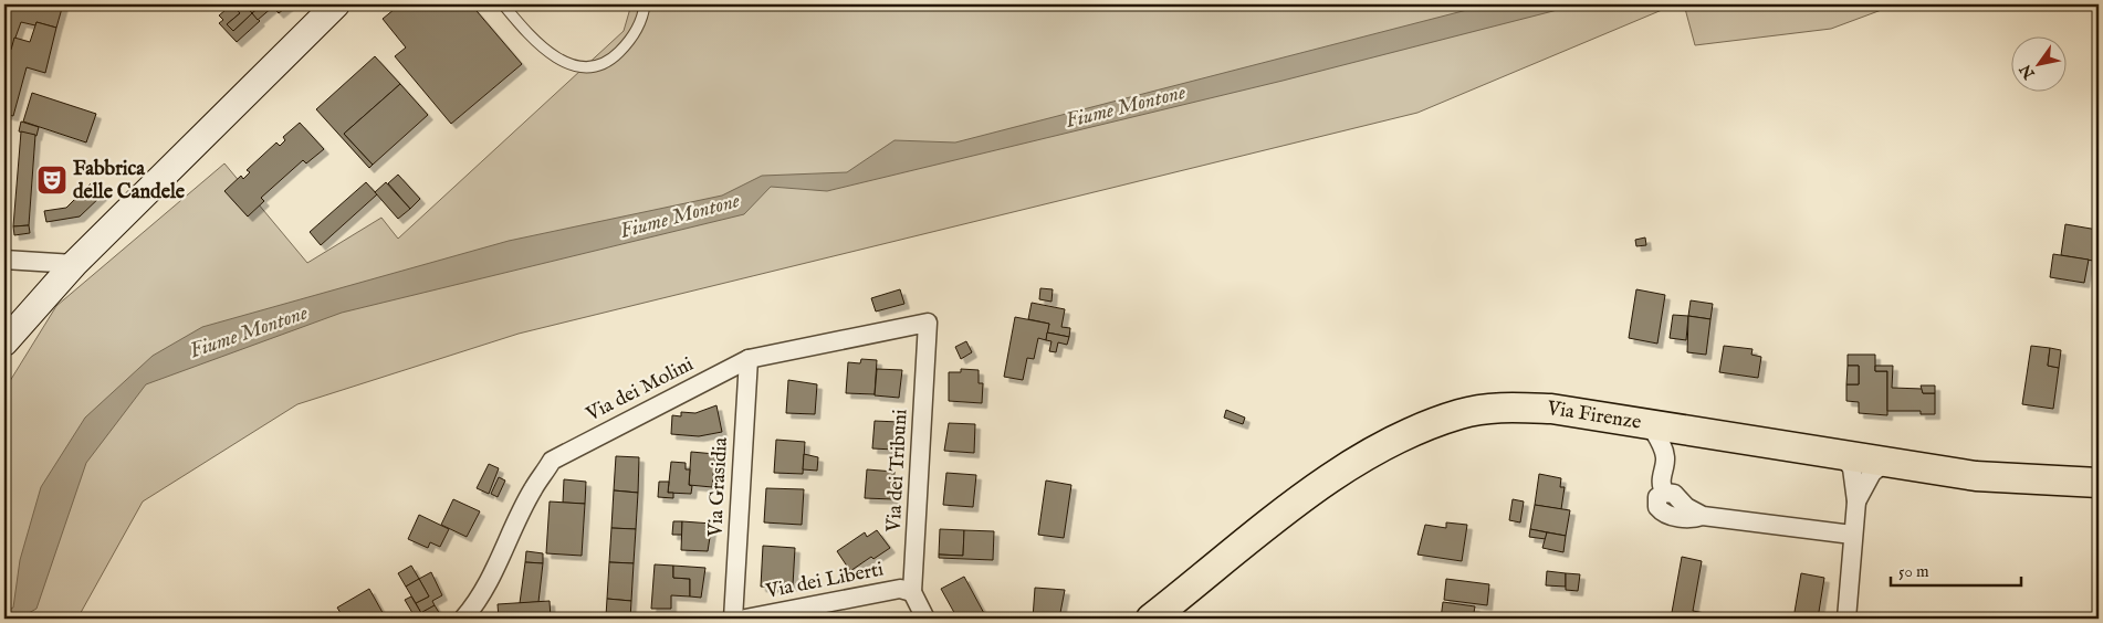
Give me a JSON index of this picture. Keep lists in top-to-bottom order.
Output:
{
  "streets": {
    "main road": ["Via Firenze"],
    "street": [
      "Via dei Molini",
      "Via dei Tribuni",
      "Via Grasidia",
      "Via dei Liberti"
    ]
  },
  "crossings": [
    ["Via dei Molini", "Via dei Tribuni"],
    ["Via dei Molini", "Via Grasidia"],
    ["Via dei Tribuni", "Via dei Liberti"]
  ],
  "water": ["Fiume Montone"],
  "places": {
    "theatre": ["Fabbrica delle Candele"]
  },
  "scale_bar": "50 m",
  "north": "bottom left"
}
